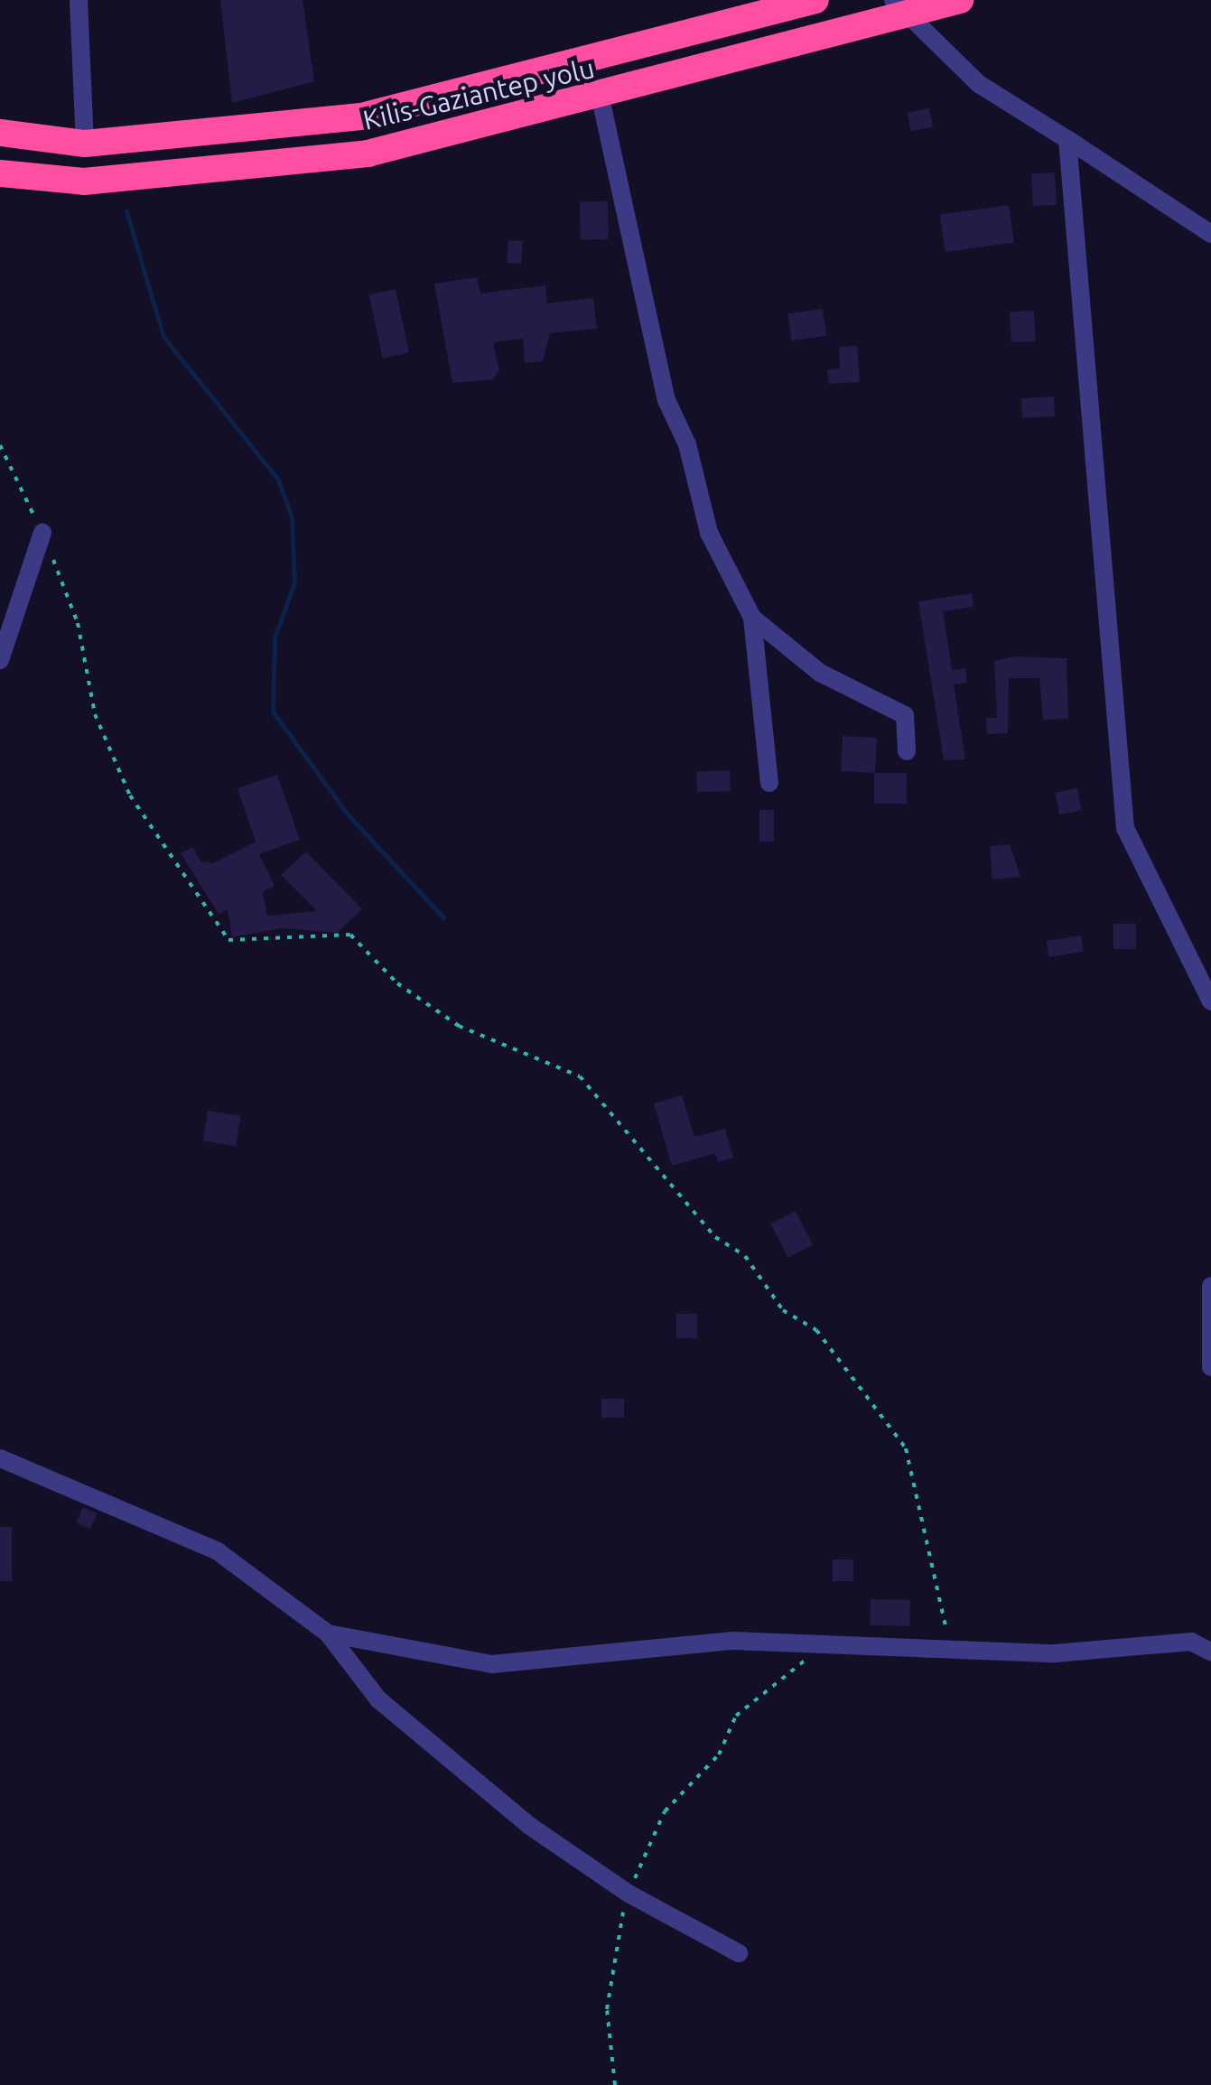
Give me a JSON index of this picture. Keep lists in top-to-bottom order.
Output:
{
  "streets": {
    "highway": ["Kilis-Gaziantep yolu"]
  }
}
